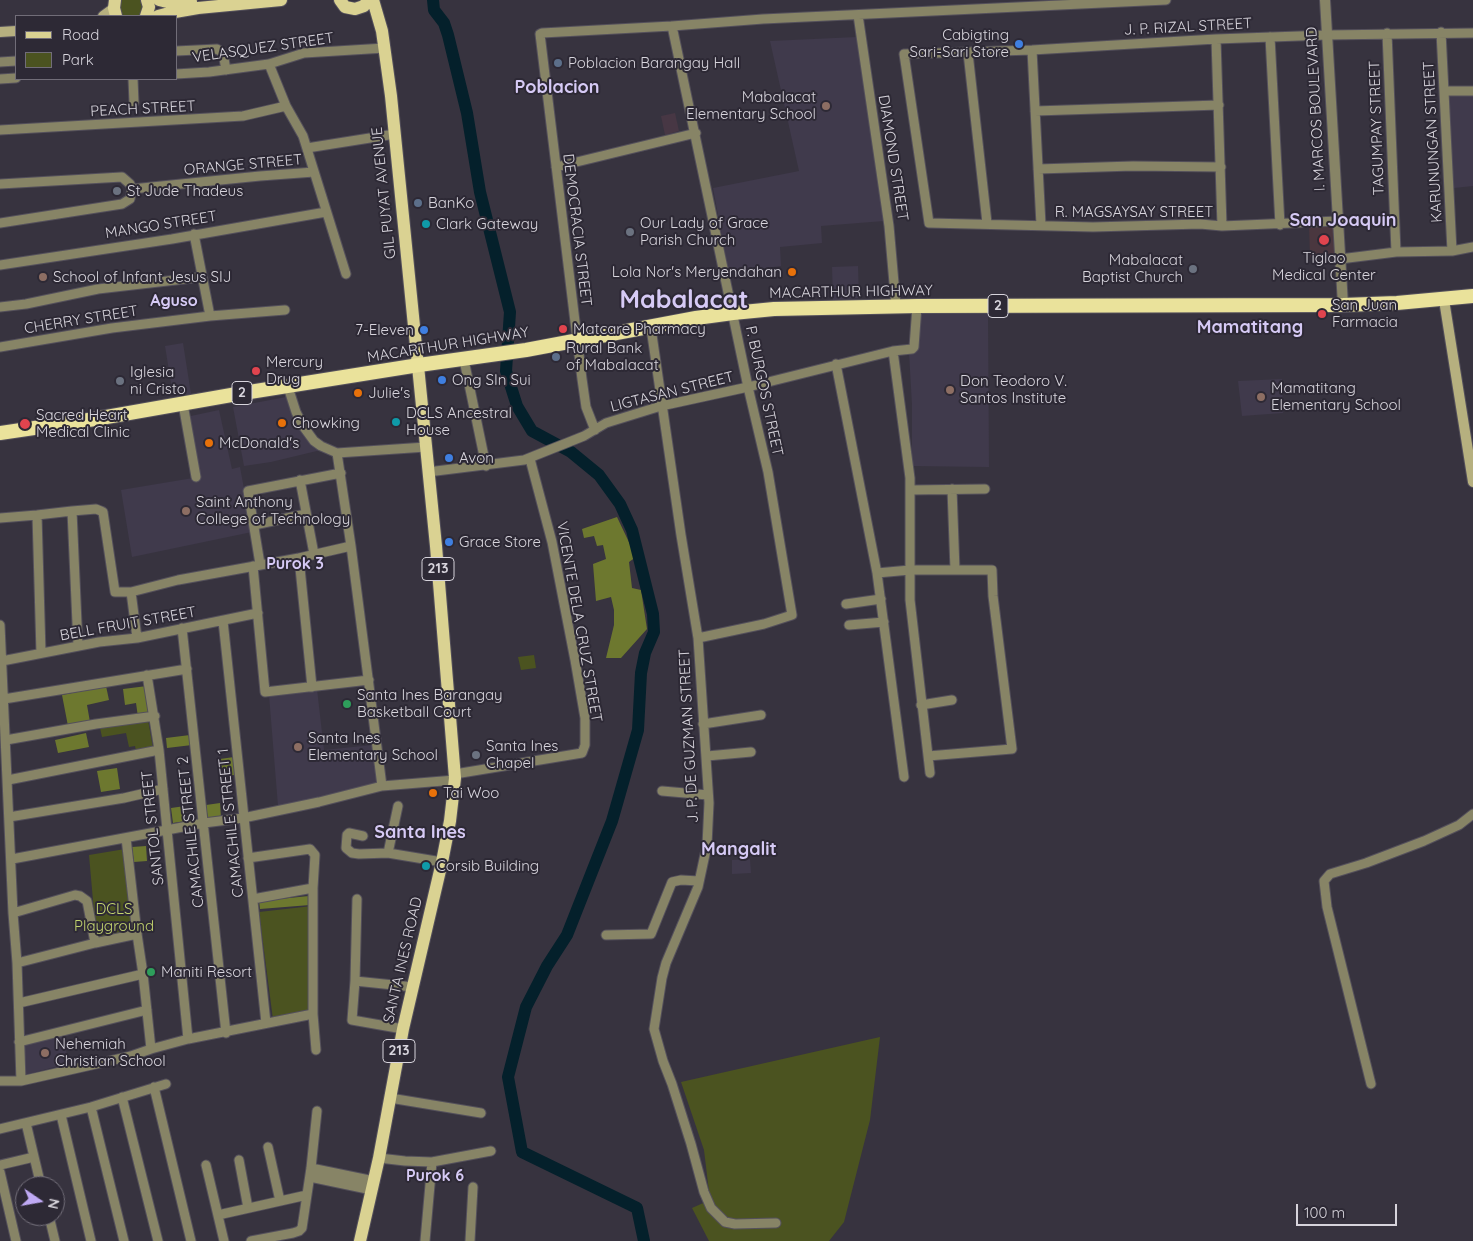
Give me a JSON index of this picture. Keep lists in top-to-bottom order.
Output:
{
  "streets": {
    "highway": ["MACARTHUR HIGHWAY", "2"],
    "main road": ["GIL PUYAT AVENUE", "213", "SANTA INES ROAD"],
    "street": [
      "J. P. RIZAL STREET",
      "VELASQUEZ STREET",
      "PEACH STREET",
      "I. MARCOS BOULEVARD",
      "TAGUMPAY STREET",
      "KARUNUNGAN STREET",
      "DIAMOND STREET",
      "ORANGE STREET",
      "R. MAGSAYSAY STREET",
      "MANGO STREET",
      "DEMOCRACIA STREET",
      "CHERRY STREET",
      "P. BURGOS STREET",
      "LIGTASAN STREET",
      "VICENTE DELA CRUZ STREET",
      "BELL FRUIT STREET",
      "J. P. DE GUZMAN STREET",
      "CAMACHILE STREET 1",
      "SANTOL STREET",
      "CAMACHILE STREET 2"
    ]
  },
  "crossings": [
    ["J. P. RIZAL STREET", "I. MARCOS BOULEVARD"],
    ["J. P. RIZAL STREET", "TAGUMPAY STREET"],
    ["J. P. RIZAL STREET", "KARUNUNGAN STREET"],
    ["J. P. RIZAL STREET", "R. MAGSAYSAY STREET"],
    ["VELASQUEZ STREET", "GIL PUYAT AVENUE"],
    ["I. MARCOS BOULEVARD", "R. MAGSAYSAY STREET"],
    ["I. MARCOS BOULEVARD", "MACARTHUR HIGHWAY"],
    ["DIAMOND STREET", "MACARTHUR HIGHWAY"],
    ["GIL PUYAT AVENUE", "MACARTHUR HIGHWAY"],
    ["GIL PUYAT AVENUE", "213"],
    ["DEMOCRACIA STREET", "MACARTHUR HIGHWAY"],
    ["DEMOCRACIA STREET", "P. BURGOS STREET"],
    ["DEMOCRACIA STREET", "LIGTASAN STREET"],
    ["MACARTHUR HIGHWAY", "P. BURGOS STREET"],
    ["MACARTHUR HIGHWAY", "LIGTASAN STREET"],
    ["MACARTHUR HIGHWAY", "213"],
    ["MACARTHUR HIGHWAY", "J. P. DE GUZMAN STREET"],
    ["P. BURGOS STREET", "LIGTASAN STREET"],
    ["P. BURGOS STREET", "J. P. DE GUZMAN STREET"],
    ["LIGTASAN STREET", "213"],
    ["LIGTASAN STREET", "VICENTE DELA CRUZ STREET"],
    ["LIGTASAN STREET", "J. P. DE GUZMAN STREET"],
    ["213", "VICENTE DELA CRUZ STREET"],
    ["213", "SANTA INES ROAD"],
    ["BELL FRUIT STREET", "CAMACHILE STREET 1"],
    ["BELL FRUIT STREET", "CAMACHILE STREET 2"]
  ],
  "districts": [
    "Poblacion",
    "San Joaquin",
    "Mabalacat",
    "Aguso",
    "Mamatitang",
    "Purok 3",
    "Santa Ines",
    "Mangalit",
    "Purok 6"
  ],
  "parks": ["DCLS Playground"],
  "places": [
    "Cabigting Sari-Sari Store",
    "Poblacion Barangay Hall",
    "Mabalacat Elementary School",
    "St Jude Thadeus",
    "BanKo",
    "Clark Gateway",
    "Our Lady of Grace Parish Church",
    "Tiglao Medical Center",
    "Mabalacat Baptist Church",
    "Lola Nor's Meryendahan",
    "School of Infant Jesus SIJ",
    "San Juan Farmacia",
    "Matcare Pharmacy",
    "7-Eleven",
    "Rural Bank of Mabalacat",
    "Mercury Drug",
    "Ong SIn Sui",
    "Iglesia ni Cristo",
    "Don Teodoro V. Santos Institute",
    "Julie's",
    "Mamatitang Elementary School",
    "DCLS Ancestral House",
    "Chowking",
    "Sacred Heart Medical Clinic",
    "McDonald's",
    "Avon",
    "Saint Anthony College of Technology",
    "Grace Store",
    "Santa Ines Barangay Basketball Court",
    "Santa Ines Elementary School",
    "Santa Ines Chapel",
    "Tai Woo",
    "Corsib Building",
    "Maniti Resort",
    "Nehemiah Christian School"
  ],
  "legend": ["Road", "Park"],
  "scale_bar": "100 m",
  "north": "right"
}
